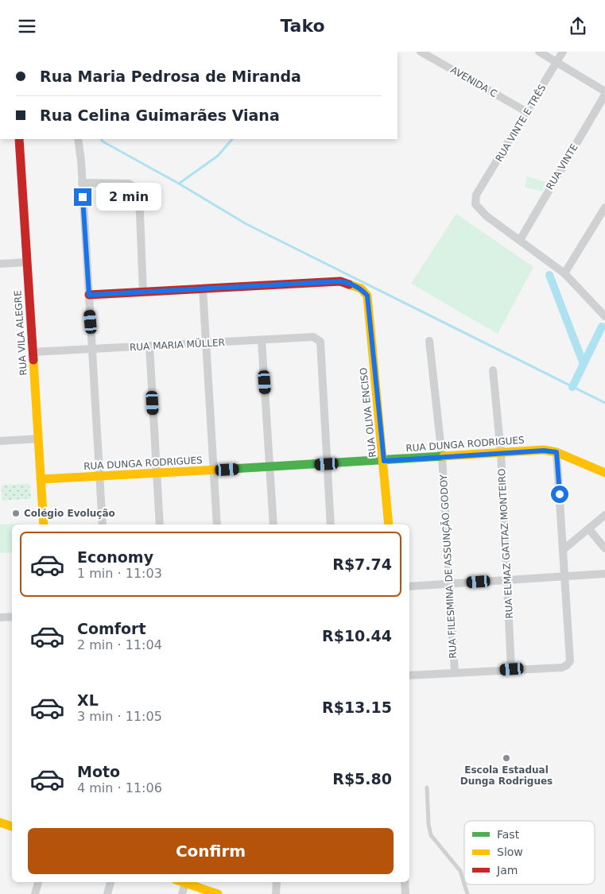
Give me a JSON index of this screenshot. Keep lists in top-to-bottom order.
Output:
{
  "streets": {
    "street": [
      "AVENIDA C",
      "RUA VINTE E TRÊS",
      "RUA VINTE",
      "RUA VILA ALEGRE",
      "RUA MARIA MÜLLER",
      "RUA OLIVA ENCISO",
      "RUA DUNGA RODRIGUES",
      "RUA ELMAZ GATTAZ MONTEIRO",
      "RUA FILESMINA DE ASSUNÇÃO GODOY"
    ]
  },
  "crossings": [
    ["AVENIDA C", "RUA VINTE E TRÊS"],
    ["RUA VINTE E TRÊS", "RUA VINTE"],
    ["RUA VILA ALEGRE", "RUA MARIA MÜLLER"],
    ["RUA VILA ALEGRE", "RUA DUNGA RODRIGUES"],
    ["RUA MARIA MÜLLER", "RUA DUNGA RODRIGUES"],
    ["RUA OLIVA ENCISO", "RUA DUNGA RODRIGUES"],
    ["RUA DUNGA RODRIGUES", "RUA ELMAZ GATTAZ MONTEIRO"],
    ["RUA DUNGA RODRIGUES", "RUA FILESMINA DE ASSUNÇÃO GODOY"]
  ],
  "places": ["Colégio Evolução", "Escola Estadual Dunga Rodrigues"],
  "legend": ["Fast", "Slow", "Jam"],
  "page": {
    "header": "Tako",
    "banner": ["Rua Maria Pedrosa de Miranda", "Rua Celina Guimarães Viana"],
    "bubble": "2 min",
    "list": [
      {
        "name": "Economy",
        "note": "1 min · 11:03",
        "value": "R$7.74"
      },
      {
        "name": "Comfort",
        "note": "2 min · 11:04",
        "value": "R$10.44"
      },
      {
        "name": "XL",
        "note": "3 min · 11:05",
        "value": "R$13.15"
      },
      {
        "name": "Moto",
        "note": "4 min · 11:06",
        "value": "R$5.80"
      }
    ],
    "buttons": "Confirm"
  }
}
